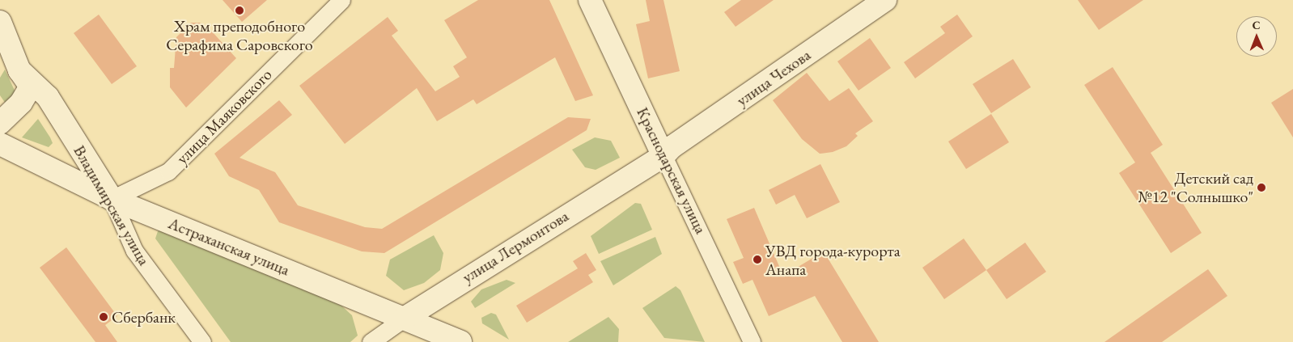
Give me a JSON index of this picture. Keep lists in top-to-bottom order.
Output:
{
  "streets": {
    "street": [
      "улица Чехова",
      "улица Маяковского",
      "Краснодарская улица",
      "Владимирская улица",
      "Астраханская улица",
      "улица Лермонтова"
    ]
  },
  "crossings": [
    ["улица Чехова", "Краснодарская улица"],
    ["улица Чехова", "улица Лермонтова"],
    ["улица Маяковского", "Владимирская улица"],
    ["улица Маяковского", "Астраханская улица"],
    ["Краснодарская улица", "улица Лермонтова"],
    ["Владимирская улица", "Астраханская улица"],
    ["Астраханская улица", "улица Лермонтова"]
  ],
  "places": [
    "Храм преподобного Серафима Саровского",
    "Детский сад №12 \"Солнышко\"",
    "УВД города-курорта Анапа",
    "Сбербанк"
  ],
  "north": "top"
}
